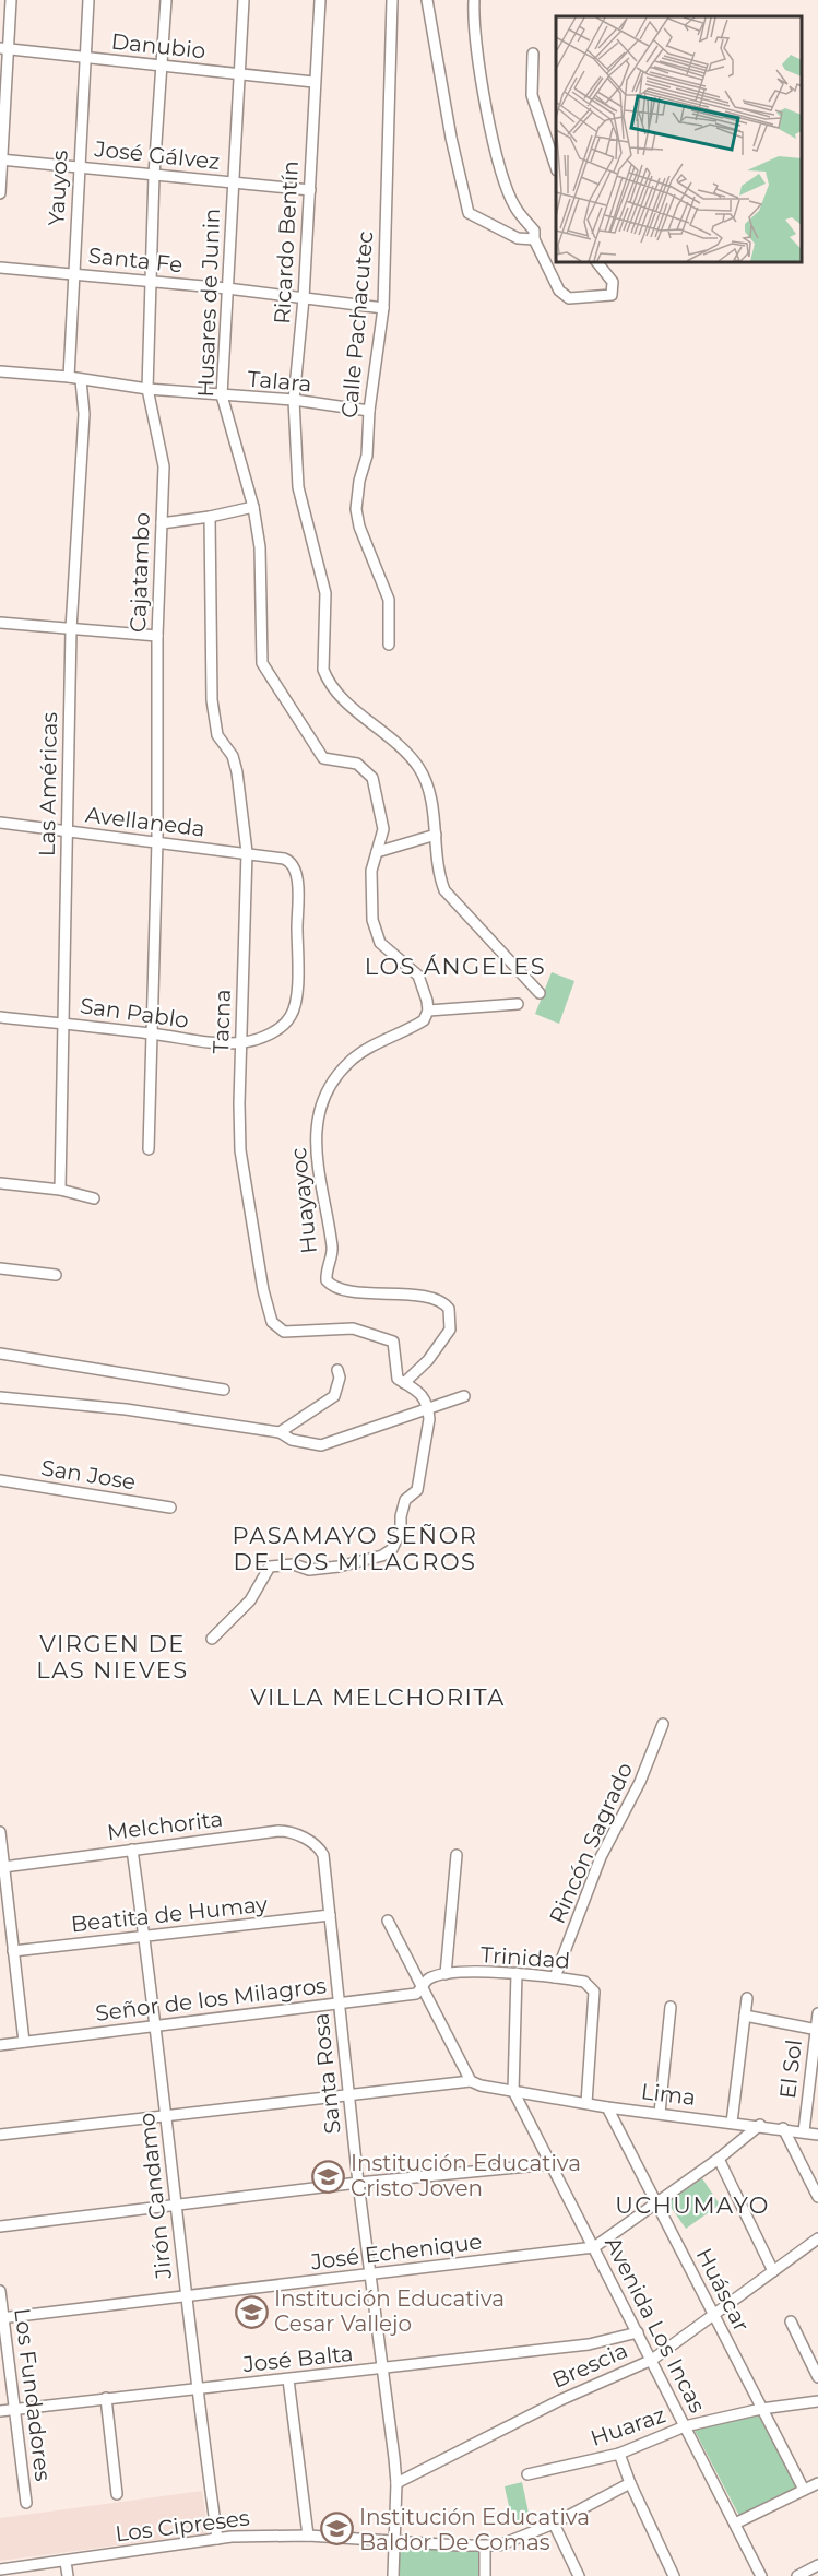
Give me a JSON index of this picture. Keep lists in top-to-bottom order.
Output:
{
  "streets": {
    "street": [
      "Danubio",
      "José Gálvez",
      "Yauyos",
      "Ricardo Bentín",
      "Santa Fe",
      "Husares de Junin",
      "Calle Pachacutec",
      "Talara",
      "Cajatambo",
      "Las Américas",
      "Avellaneda",
      "San Pablo",
      "Tacna",
      "Huayayoc",
      "San Jose",
      "Melchorita",
      "Rincón Sagrado",
      "Beatita de Humay",
      "Trinidad",
      "Señor de los Milagros",
      "El Sol",
      "Santa Rosa",
      "Lima",
      "Jirón Candamo",
      "José Echenique",
      "Huáscar",
      "Avenida Los Incas",
      "José Balta",
      "Brescia",
      "Los Fundadores",
      "Huaraz",
      "Los Cipreses"
    ]
  },
  "crossings": [
    ["Danubio", "Yauyos"],
    ["Danubio", "Ricardo Bentín"],
    ["Danubio", "Husares de Junin"],
    ["Danubio", "Cajatambo"],
    ["José Gálvez", "Yauyos"],
    ["José Gálvez", "Ricardo Bentín"],
    ["José Gálvez", "Husares de Junin"],
    ["José Gálvez", "Cajatambo"],
    ["Yauyos", "Santa Fe"],
    ["Yauyos", "Talara"],
    ["Ricardo Bentín", "Santa Fe"],
    ["Ricardo Bentín", "Talara"],
    ["Santa Fe", "Husares de Junin"],
    ["Santa Fe", "Calle Pachacutec"],
    ["Santa Fe", "Cajatambo"],
    ["Husares de Junin", "Talara"],
    ["Calle Pachacutec", "Talara"],
    ["Talara", "Cajatambo"],
    ["Talara", "Las Américas"],
    ["Cajatambo", "Avellaneda"],
    ["Cajatambo", "San Pablo"],
    ["Las Américas", "Avellaneda"],
    ["Las Américas", "San Pablo"],
    ["Avellaneda", "San Pablo"],
    ["Avellaneda", "Tacna"],
    ["San Pablo", "Tacna"],
    ["Tacna", "Huayayoc"],
    ["Melchorita", "Santa Rosa"],
    ["Melchorita", "Jirón Candamo"],
    ["Rincón Sagrado", "Trinidad"],
    ["Beatita de Humay", "Santa Rosa"],
    ["Beatita de Humay", "Jirón Candamo"],
    ["Trinidad", "Lima"],
    ["Trinidad", "Avenida Los Incas"],
    ["Señor de los Milagros", "Santa Rosa"],
    ["Señor de los Milagros", "Jirón Candamo"],
    ["El Sol", "Lima"],
    ["Santa Rosa", "José Echenique"],
    ["Santa Rosa", "José Balta"],
    ["Santa Rosa", "Brescia"],
    ["Santa Rosa", "Los Cipreses"],
    ["Lima", "José Echenique"],
    ["Lima", "Huáscar"],
    ["Lima", "Avenida Los Incas"],
    ["Jirón Candamo", "José Echenique"],
    ["Jirón Candamo", "José Balta"],
    ["Jirón Candamo", "Los Cipreses"],
    ["José Echenique", "Huáscar"],
    ["José Echenique", "Avenida Los Incas"],
    ["José Echenique", "Los Fundadores"],
    ["Huáscar", "Brescia"],
    ["Huáscar", "Huaraz"],
    ["Avenida Los Incas", "José Balta"],
    ["Avenida Los Incas", "Brescia"],
    ["Avenida Los Incas", "Huaraz"],
    ["José Balta", "Los Fundadores"]
  ],
  "districts": [
    "LOS ÁNGELES",
    "PASAMAYO SEÑOR DE LOS MILAGROS",
    "VIRGEN DE LAS NIEVES",
    "VILLA MELCHORITA",
    "UCHUMAYO"
  ],
  "places": {
    "school or university": ["Institución Educativa Cristo Joven", "Institución Educativa Cesar Vallejo", "Institución Educativa Baldor De Comas"]
  }
}
